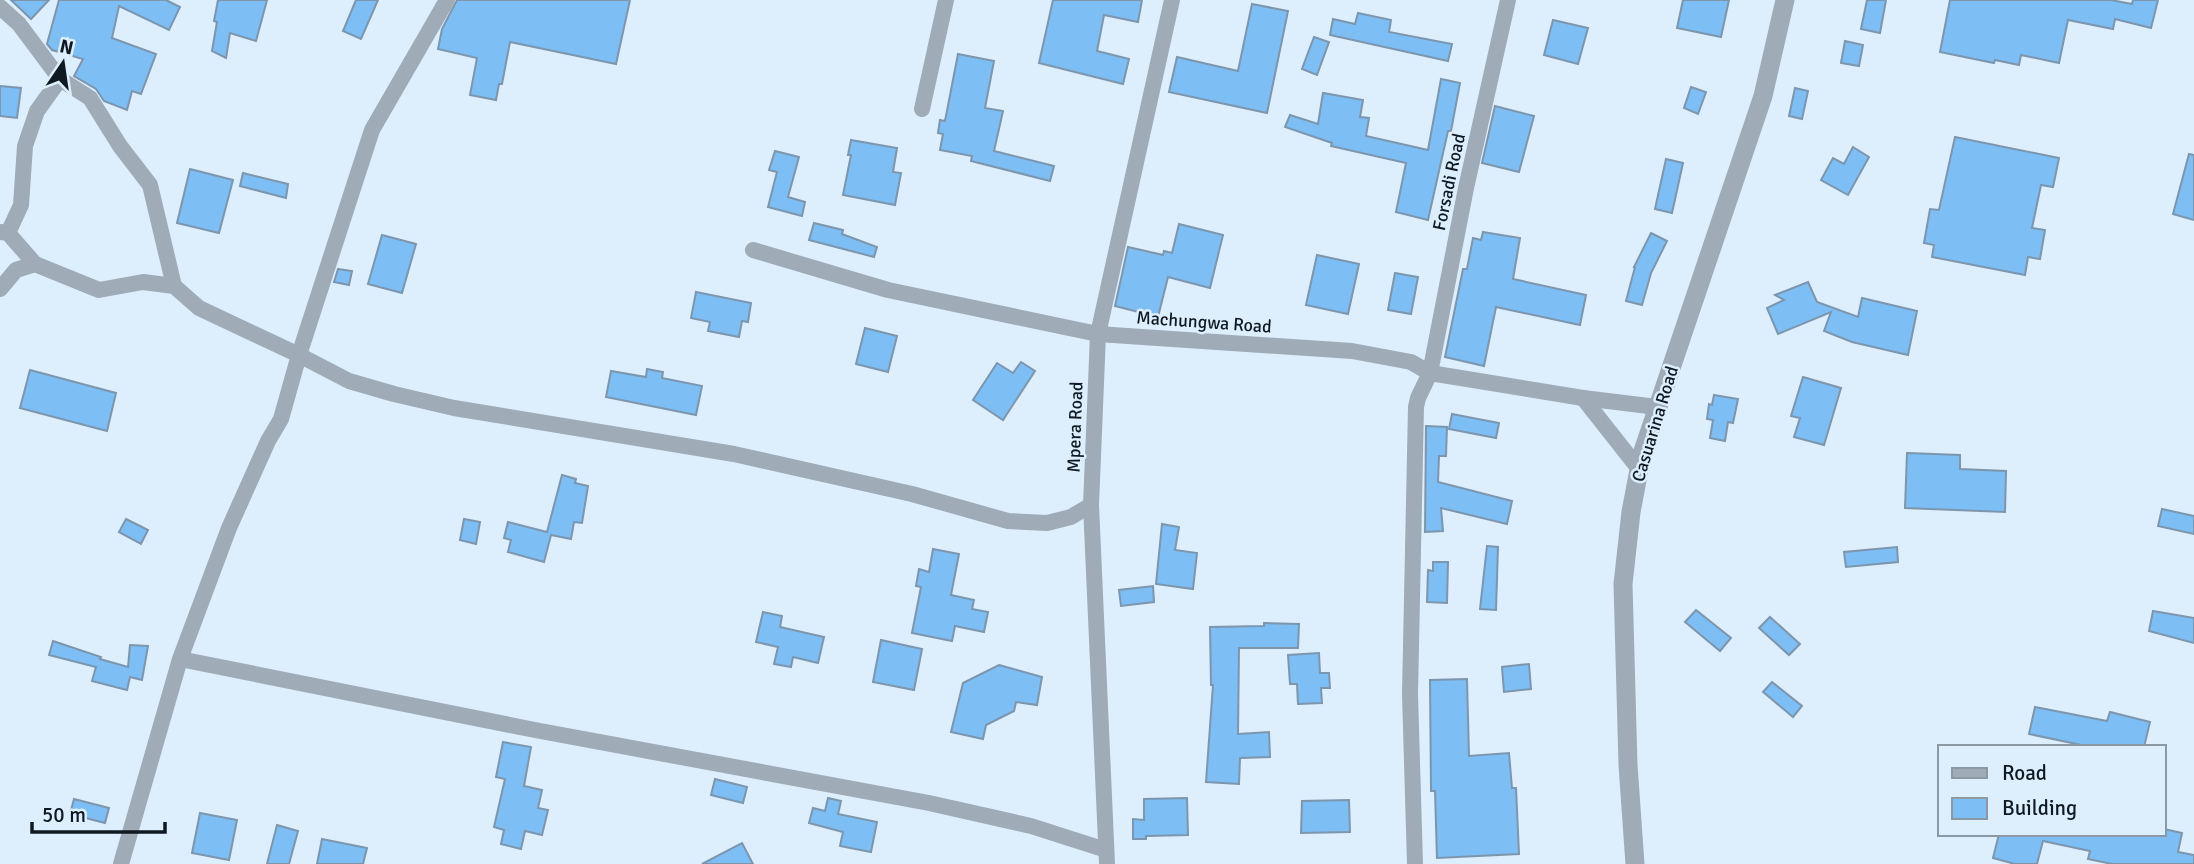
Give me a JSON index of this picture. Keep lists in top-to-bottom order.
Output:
{
  "streets": {
    "street": [
      "Forsadi Road",
      "Machungwa Road",
      "Casuarina Road",
      "Mpera Road"
    ]
  },
  "crossings": [
    ["Forsadi Road", "Machungwa Road"],
    ["Machungwa Road", "Casuarina Road"],
    ["Machungwa Road", "Mpera Road"]
  ],
  "legend": ["Road", "Building"],
  "scale_bar": "50 m",
  "north": "top"
}
